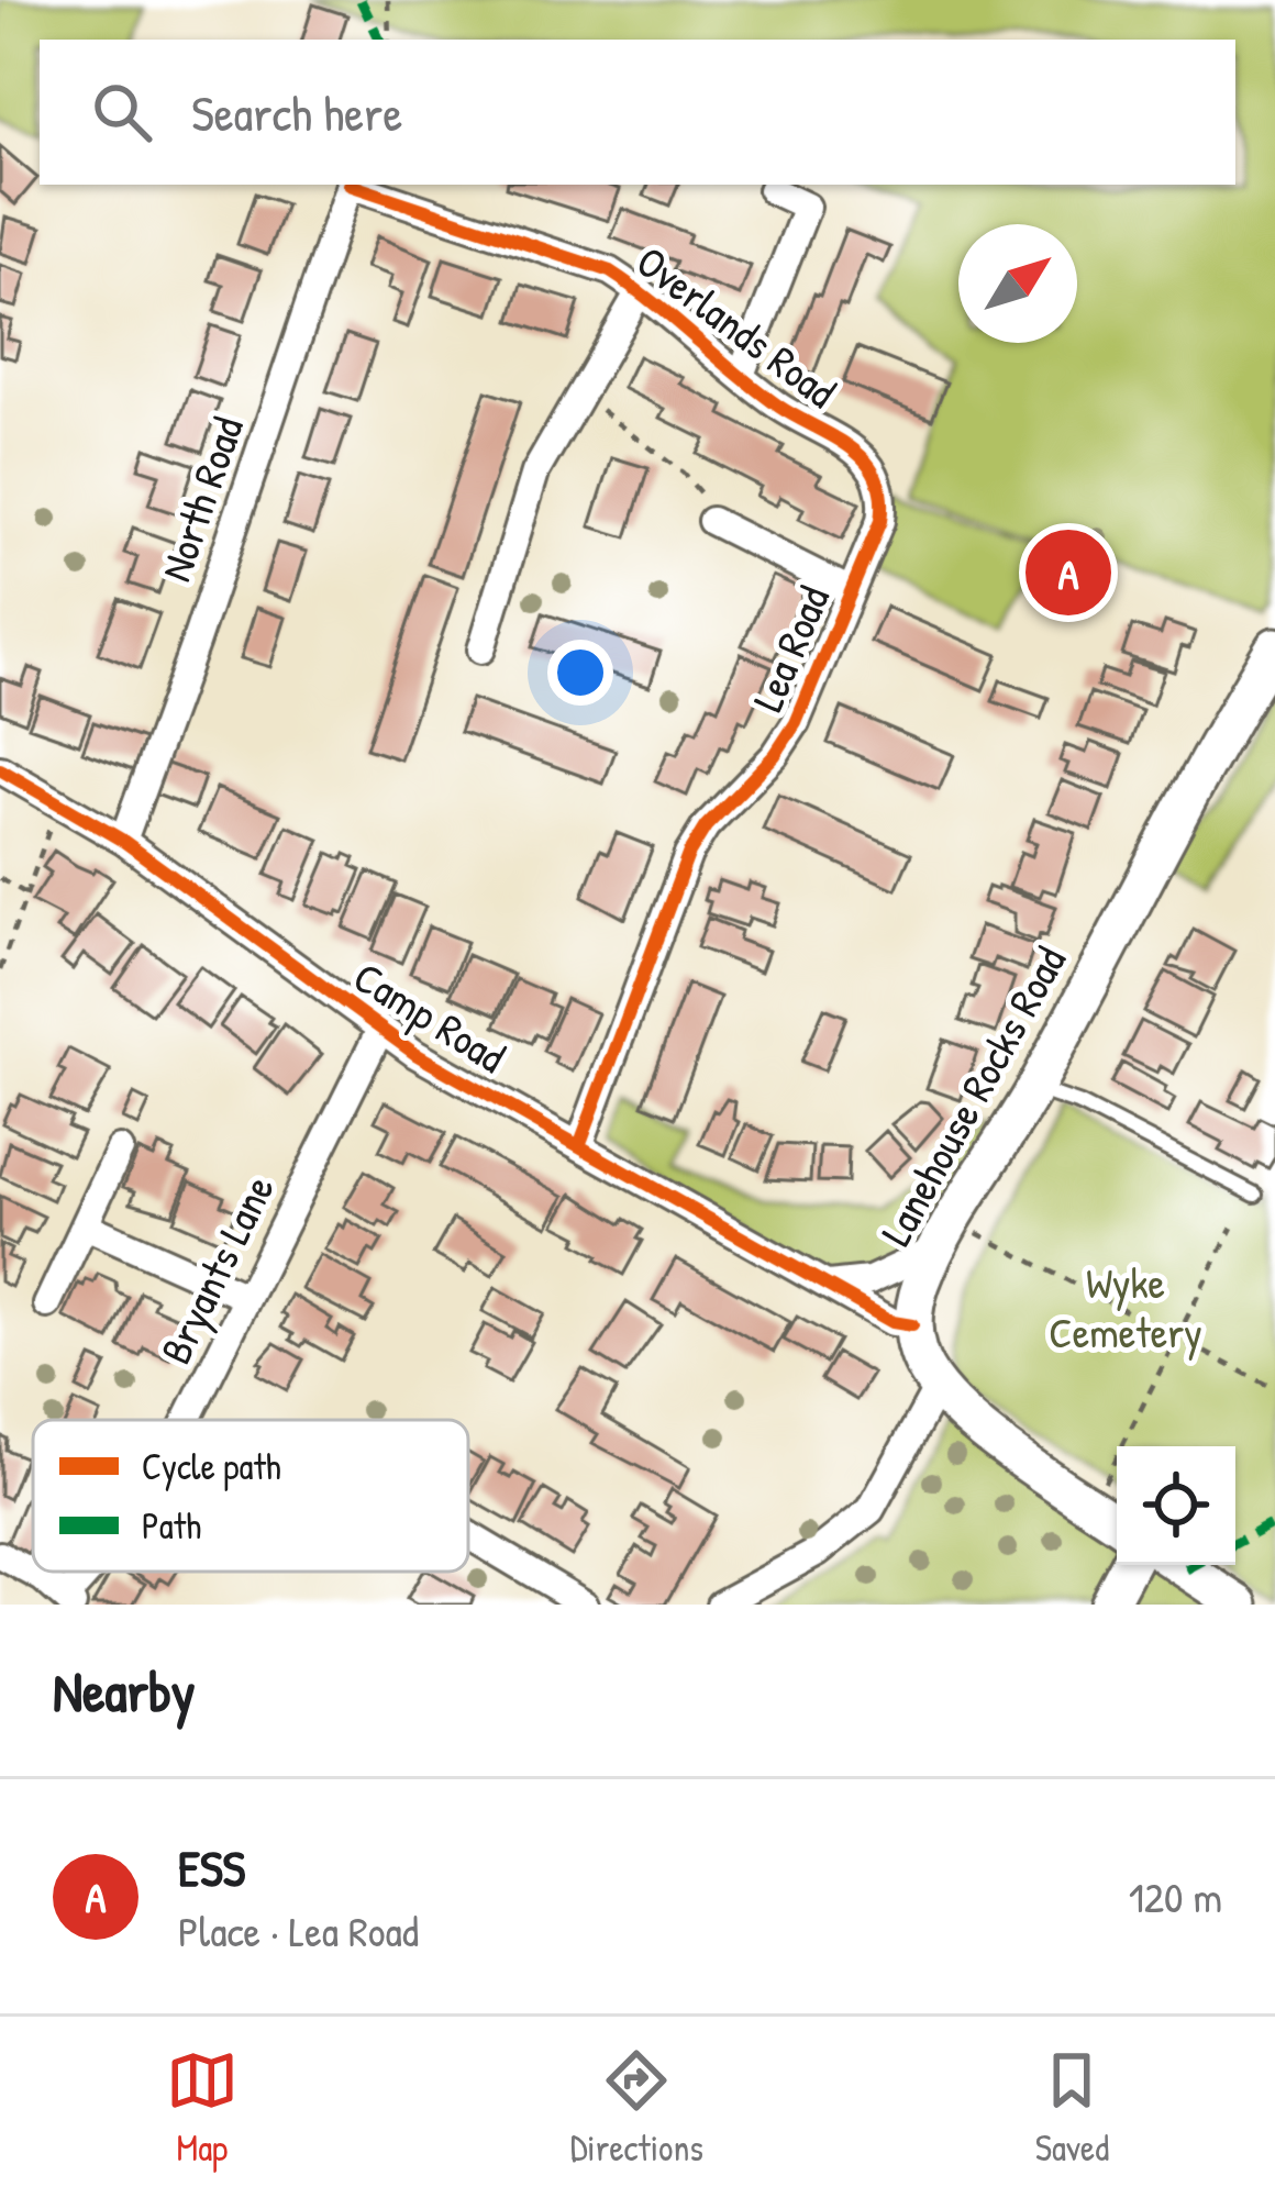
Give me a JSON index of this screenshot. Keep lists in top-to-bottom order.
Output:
{
  "streets": {
    "main road": ["Lanehouse Rocks Road"],
    "street": [
      "Overlands Road",
      "North Road",
      "Lea Road",
      "Camp Road",
      "Bryants Lane"
    ]
  },
  "crossings": [
    ["Overlands Road", "Lea Road"],
    ["North Road", "Camp Road"],
    ["Lea Road", "Camp Road"],
    ["Camp Road", "Lanehouse Rocks Road"],
    ["Camp Road", "Bryants Lane"]
  ],
  "parks": ["Wyke Cemetery"],
  "legend": ["Cycle path", "Path"],
  "north": "top right",
  "page": {
    "search": "Search here",
    "pins": "A",
    "heading": "Nearby",
    "list": [
      {
        "mark": "A",
        "name": "ESS",
        "note": "Place · Lea Road",
        "value": "120 m"
      }
    ],
    "nav": ["Map", "Directions", "Saved"]
  }
}
